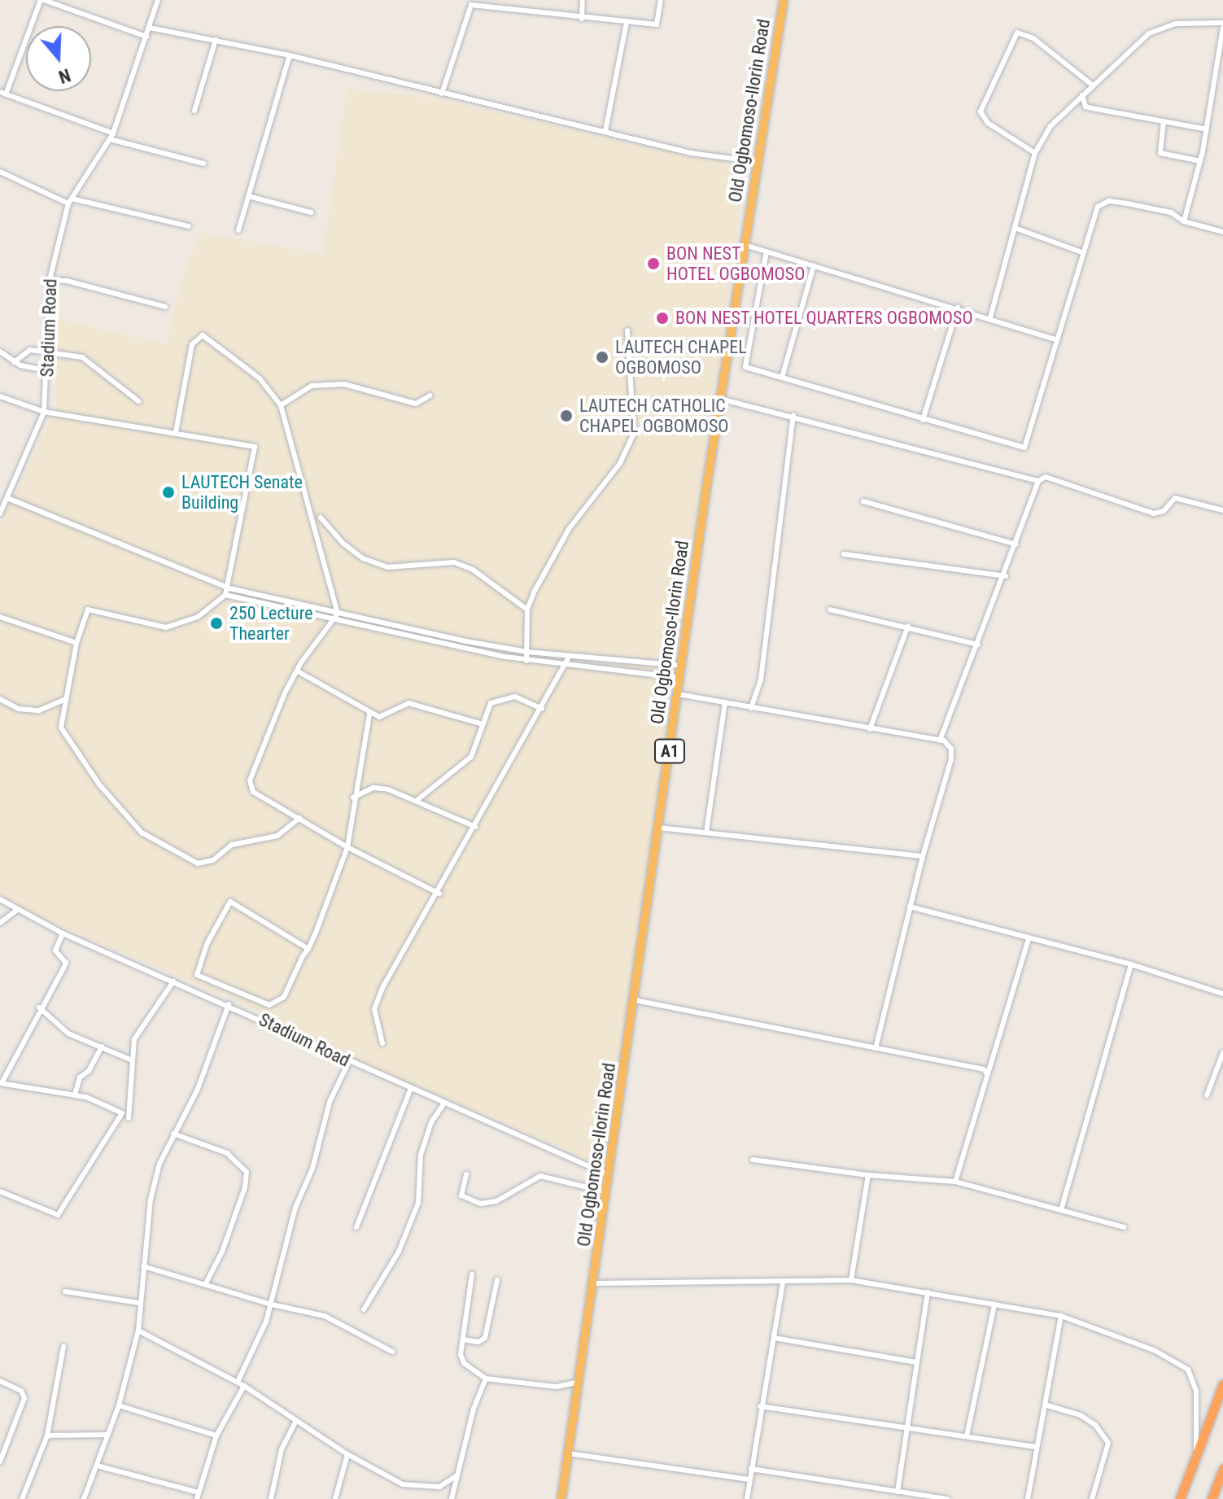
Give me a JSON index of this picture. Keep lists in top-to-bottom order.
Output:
{
  "streets": {
    "highway": ["Old Ogbomoso-Ilorin Road", "A1"],
    "street": ["Stadium Road"]
  },
  "crossings": [
    ["Old Ogbomoso-Ilorin Road", "Stadium Road"]
  ],
  "places": [
    "BON NEST HOTEL OGBOMOSO",
    "BON NEST HOTEL QUARTERS OGBOMOSO",
    "LAUTECH CHAPEL OGBOMOSO",
    "LAUTECH CATHOLIC CHAPEL OGBOMOSO",
    "LAUTECH Senate Building",
    "250 Lecture Thearter"
  ],
  "north": "bottom"
}
